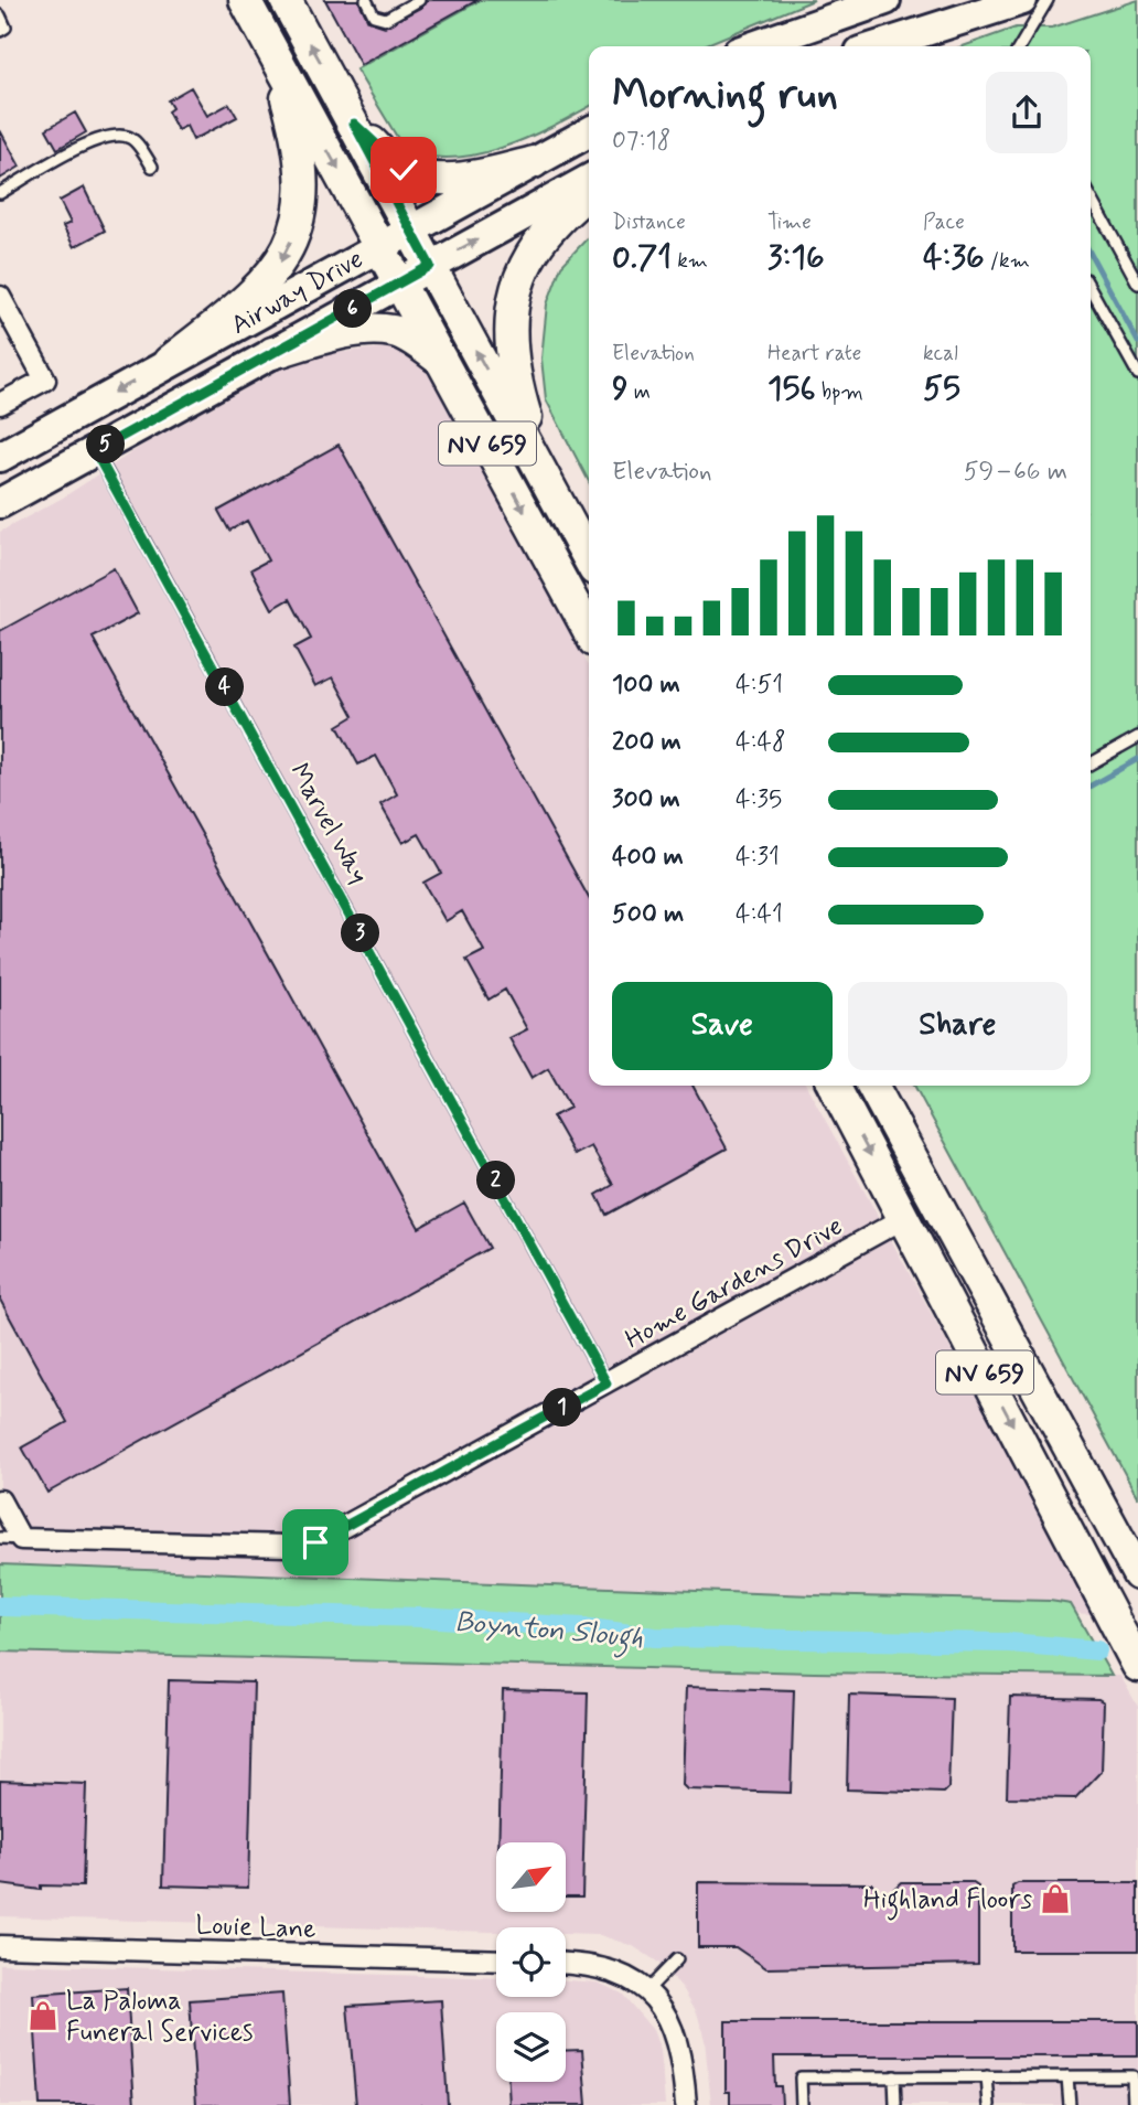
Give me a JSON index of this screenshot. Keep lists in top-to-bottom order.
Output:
{
  "streets": {
    "main road": ["Airway Drive", "NV 659"],
    "street": ["Home Gardens Drive", "Louie Lane"],
    "lane": ["Marvel Way"]
  },
  "crossings": [
    ["Airway Drive", "NV 659"],
    ["Airway Drive", "Marvel Way"],
    ["NV 659", "Home Gardens Drive"],
    ["Marvel Way", "Home Gardens Drive"]
  ],
  "water": ["Boynton Slough"],
  "places": {
    "shop": ["Highland Floors", "La Paloma Funeral Services"]
  },
  "north": "top right",
  "page": {
    "heading": ["Morning run", "07:18"],
    "stats": [
      ["Distance", "0.71 km"],
      ["Time", "3:16"],
      ["Pace", "4:36 /km"],
      ["Elevation", "9 m"],
      ["Heart rate", "156 bpm"],
      ["kcal", "55"]
    ],
    "pins": [
      "6",
      "5",
      "4",
      "3",
      "2",
      "1"
    ],
    "chart": ["Elevation", "59–66 m"],
    "list": [
      {
        "name": "100 m",
        "note": "4:51"
      },
      {
        "name": "200 m",
        "note": "4:48"
      },
      {
        "name": "300 m",
        "note": "4:35"
      },
      {
        "name": "400 m",
        "note": "4:31"
      },
      {
        "name": "500 m",
        "note": "4:41"
      }
    ],
    "buttons": ["Save", "Share"]
  }
}
